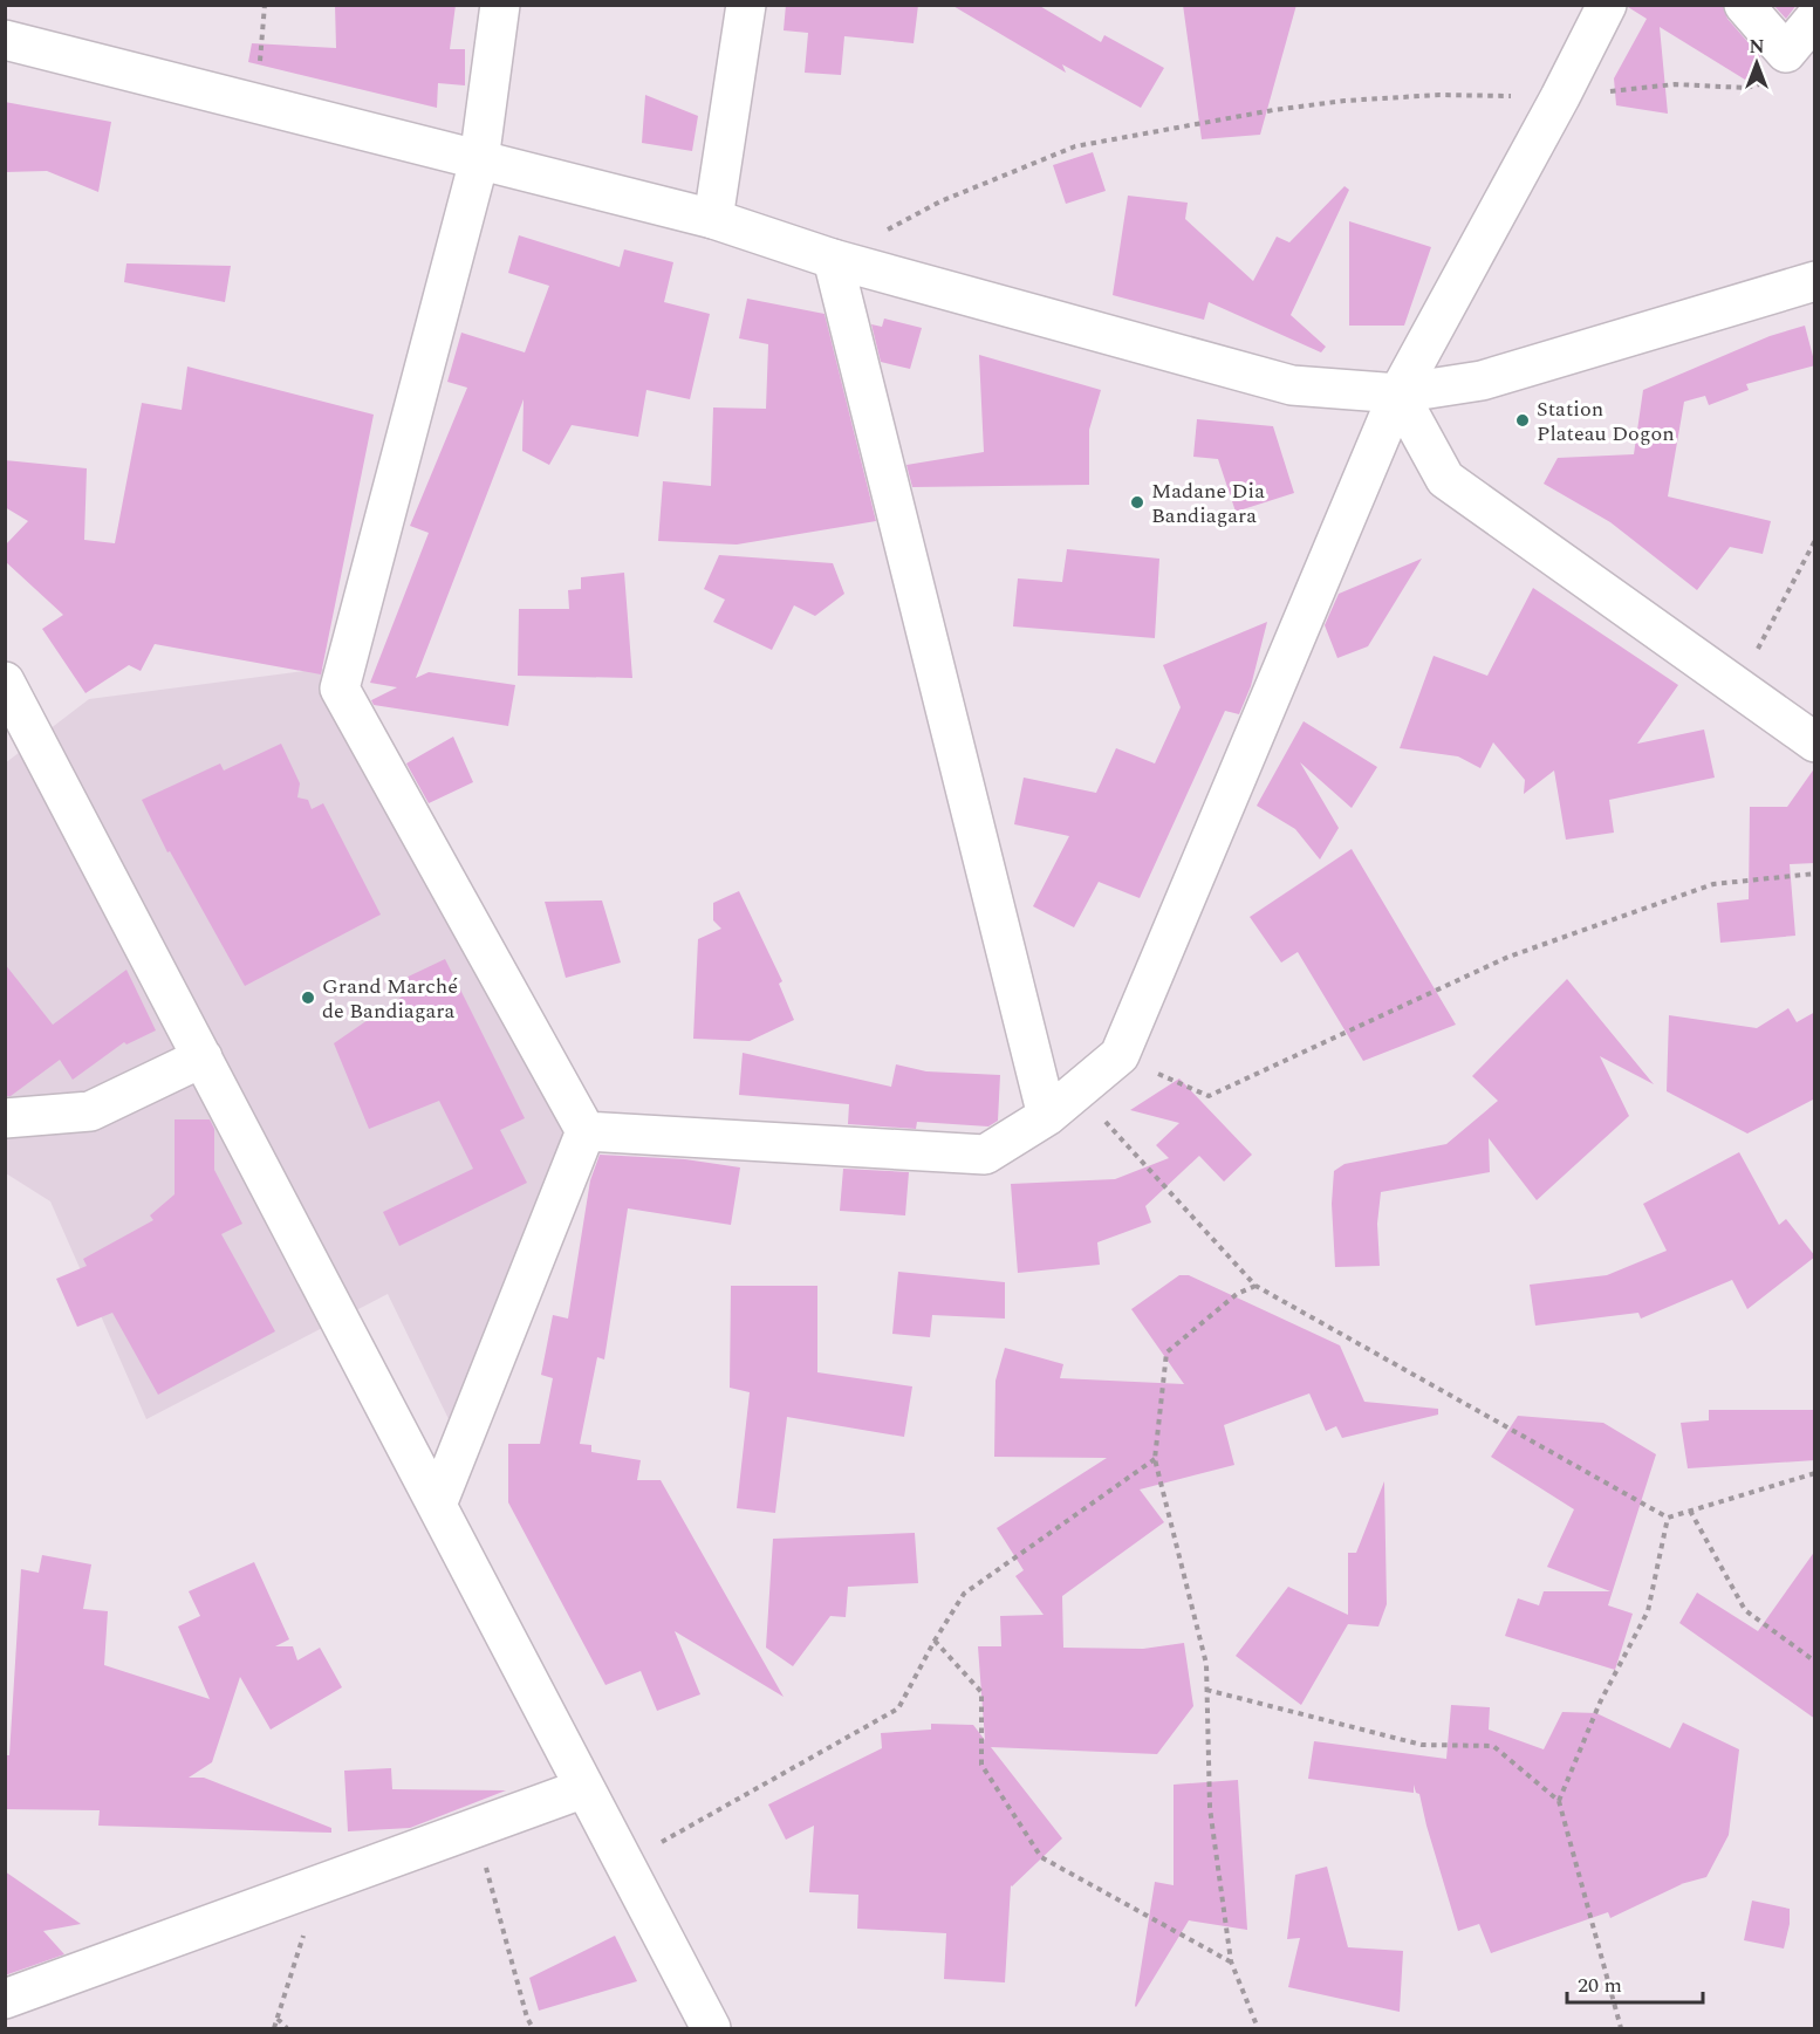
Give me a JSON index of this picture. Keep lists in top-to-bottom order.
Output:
{
  "places": ["Station Plateau Dogon", "Madane Dia Bandiagara", "Grand Marché de Bandiagara"],
  "scale_bar": "20 m",
  "north": "top"
}
